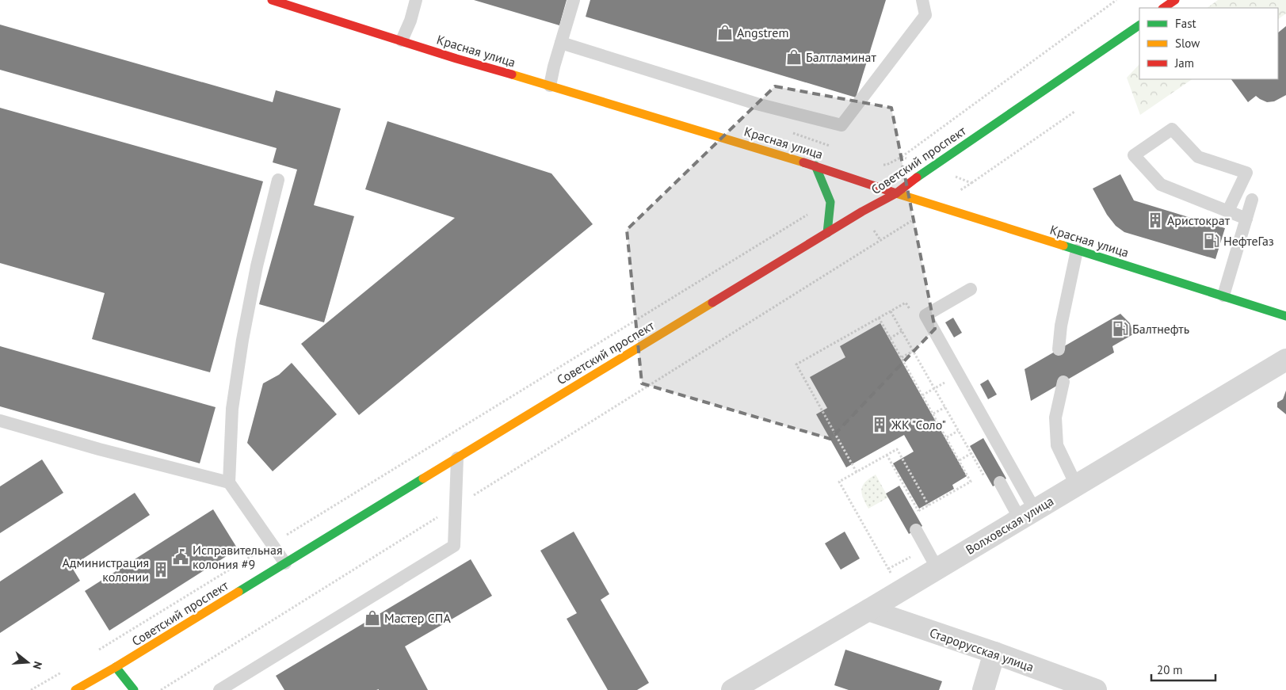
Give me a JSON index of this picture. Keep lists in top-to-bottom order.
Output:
{
  "streets": {
    "main road": ["Красная улица", "Советский проспект"],
    "street": ["Волховская улица", "Старорусская улица"]
  },
  "crossings": [
    ["Красная улица", "Советский проспект"],
    ["Волховская улица", "Старорусская улица"]
  ],
  "places": {
    "shop": ["Angstrem", "Балтламинат", "Мастер СПА"],
    "building": ["Аристократ", "ЖК \"Соло\"", "Администрация колонии"],
    "fuel station": ["НефтеГаз", "Балтнефть"],
    "public building": ["Исправительная колония #9"]
  },
  "legend": ["Fast", "Slow", "Jam"],
  "scale_bar": "20 m",
  "north": "right"
}
